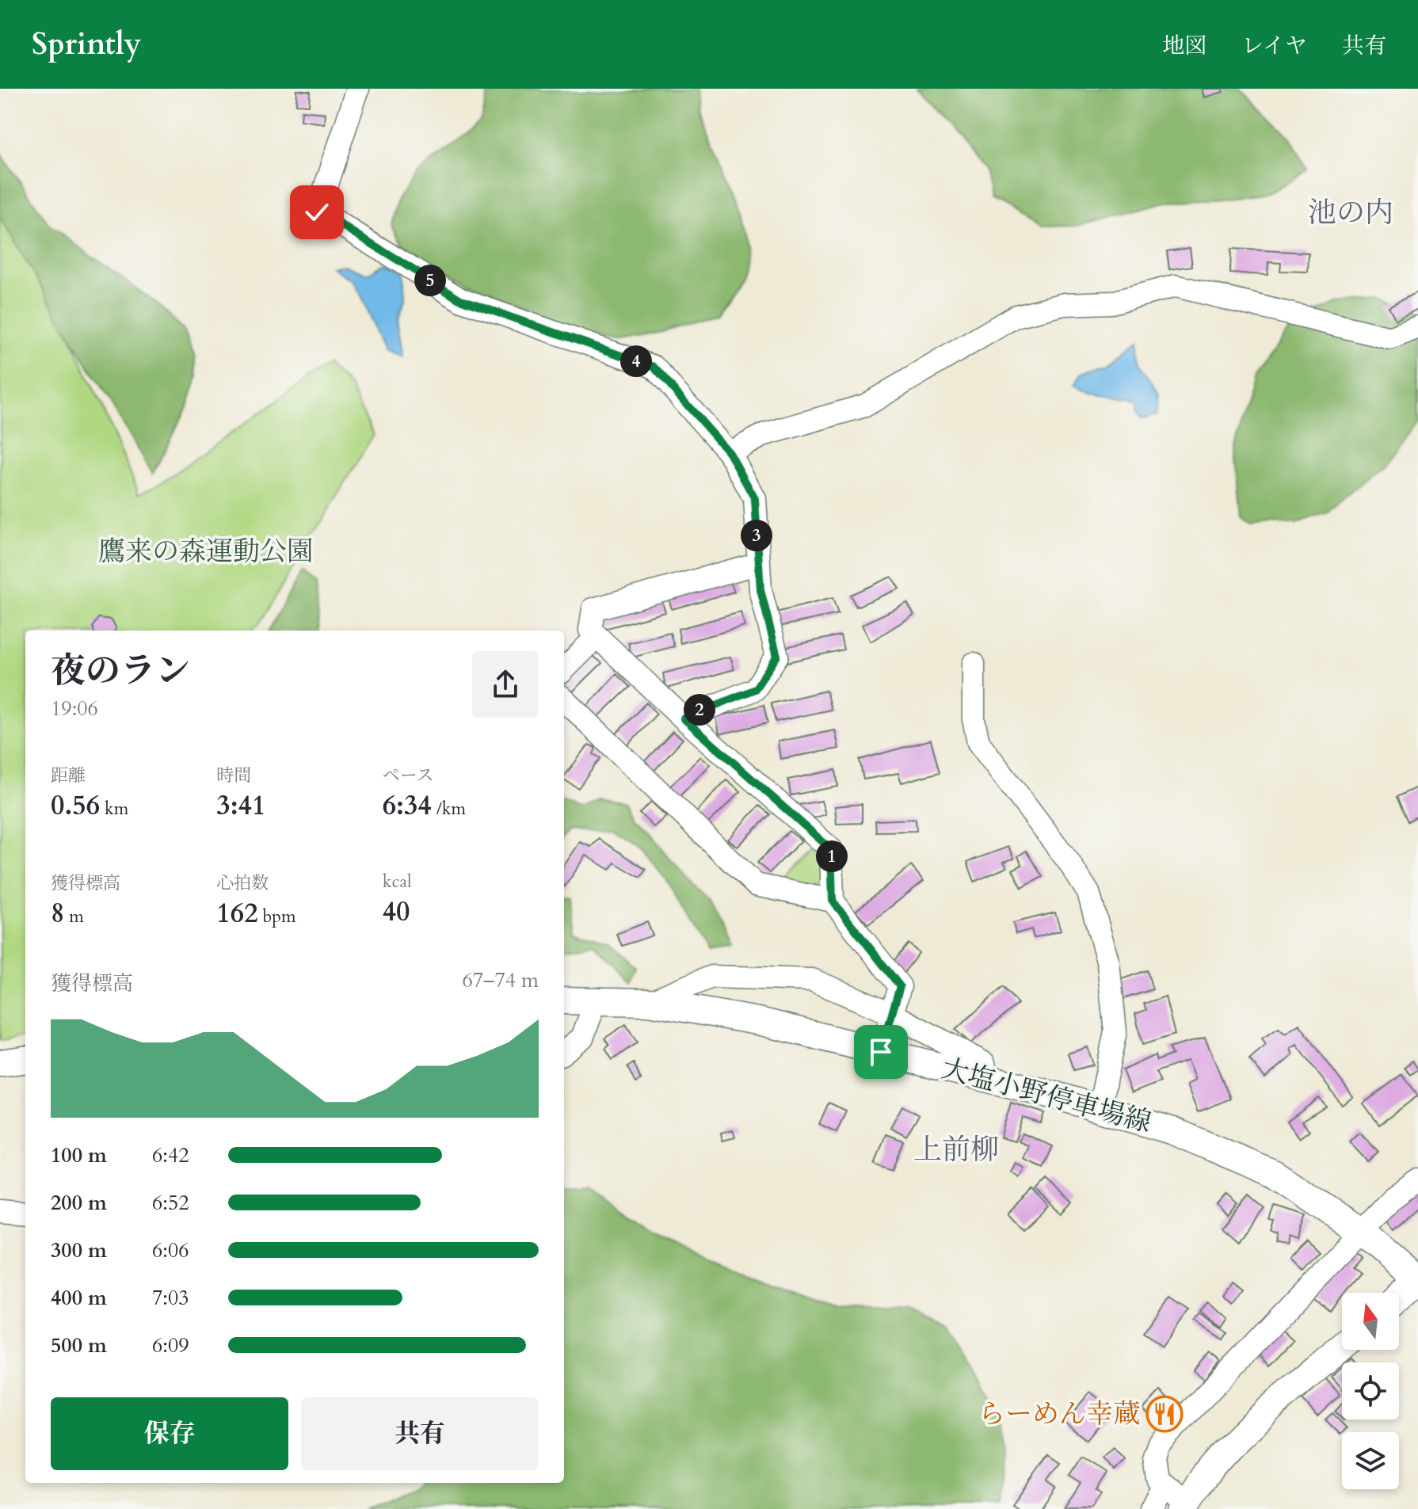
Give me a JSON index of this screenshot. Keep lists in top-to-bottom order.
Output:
{
  "streets": {
    "main road": ["大塩小野停車場線"]
  },
  "districts": ["池の内", "上前柳"],
  "parks": ["鷹来の森運動公園"],
  "places": {
    "restaurant": ["らーめん幸蔵"]
  },
  "north": "top",
  "page": {
    "header": "Sprintly",
    "nav": ["地図", "レイヤ", "共有"],
    "pins": [
      "5",
      "4",
      "3",
      "2",
      "1"
    ],
    "heading": ["夜のラン", "19:06"],
    "stats": [
      ["距離", "0.56 km"],
      ["時間", "3:41"],
      ["ペース", "6:34 /km"],
      ["獲得標高", "8 m"],
      ["心拍数", "162 bpm"],
      ["kcal", "40"]
    ],
    "chart": ["獲得標高", "67–74 m"],
    "list": [
      {
        "name": "100 m",
        "note": "6:42"
      },
      {
        "name": "200 m",
        "note": "6:52"
      },
      {
        "name": "300 m",
        "note": "6:06"
      },
      {
        "name": "400 m",
        "note": "7:03"
      },
      {
        "name": "500 m",
        "note": "6:09"
      }
    ],
    "buttons": ["保存", "共有"]
  }
}
